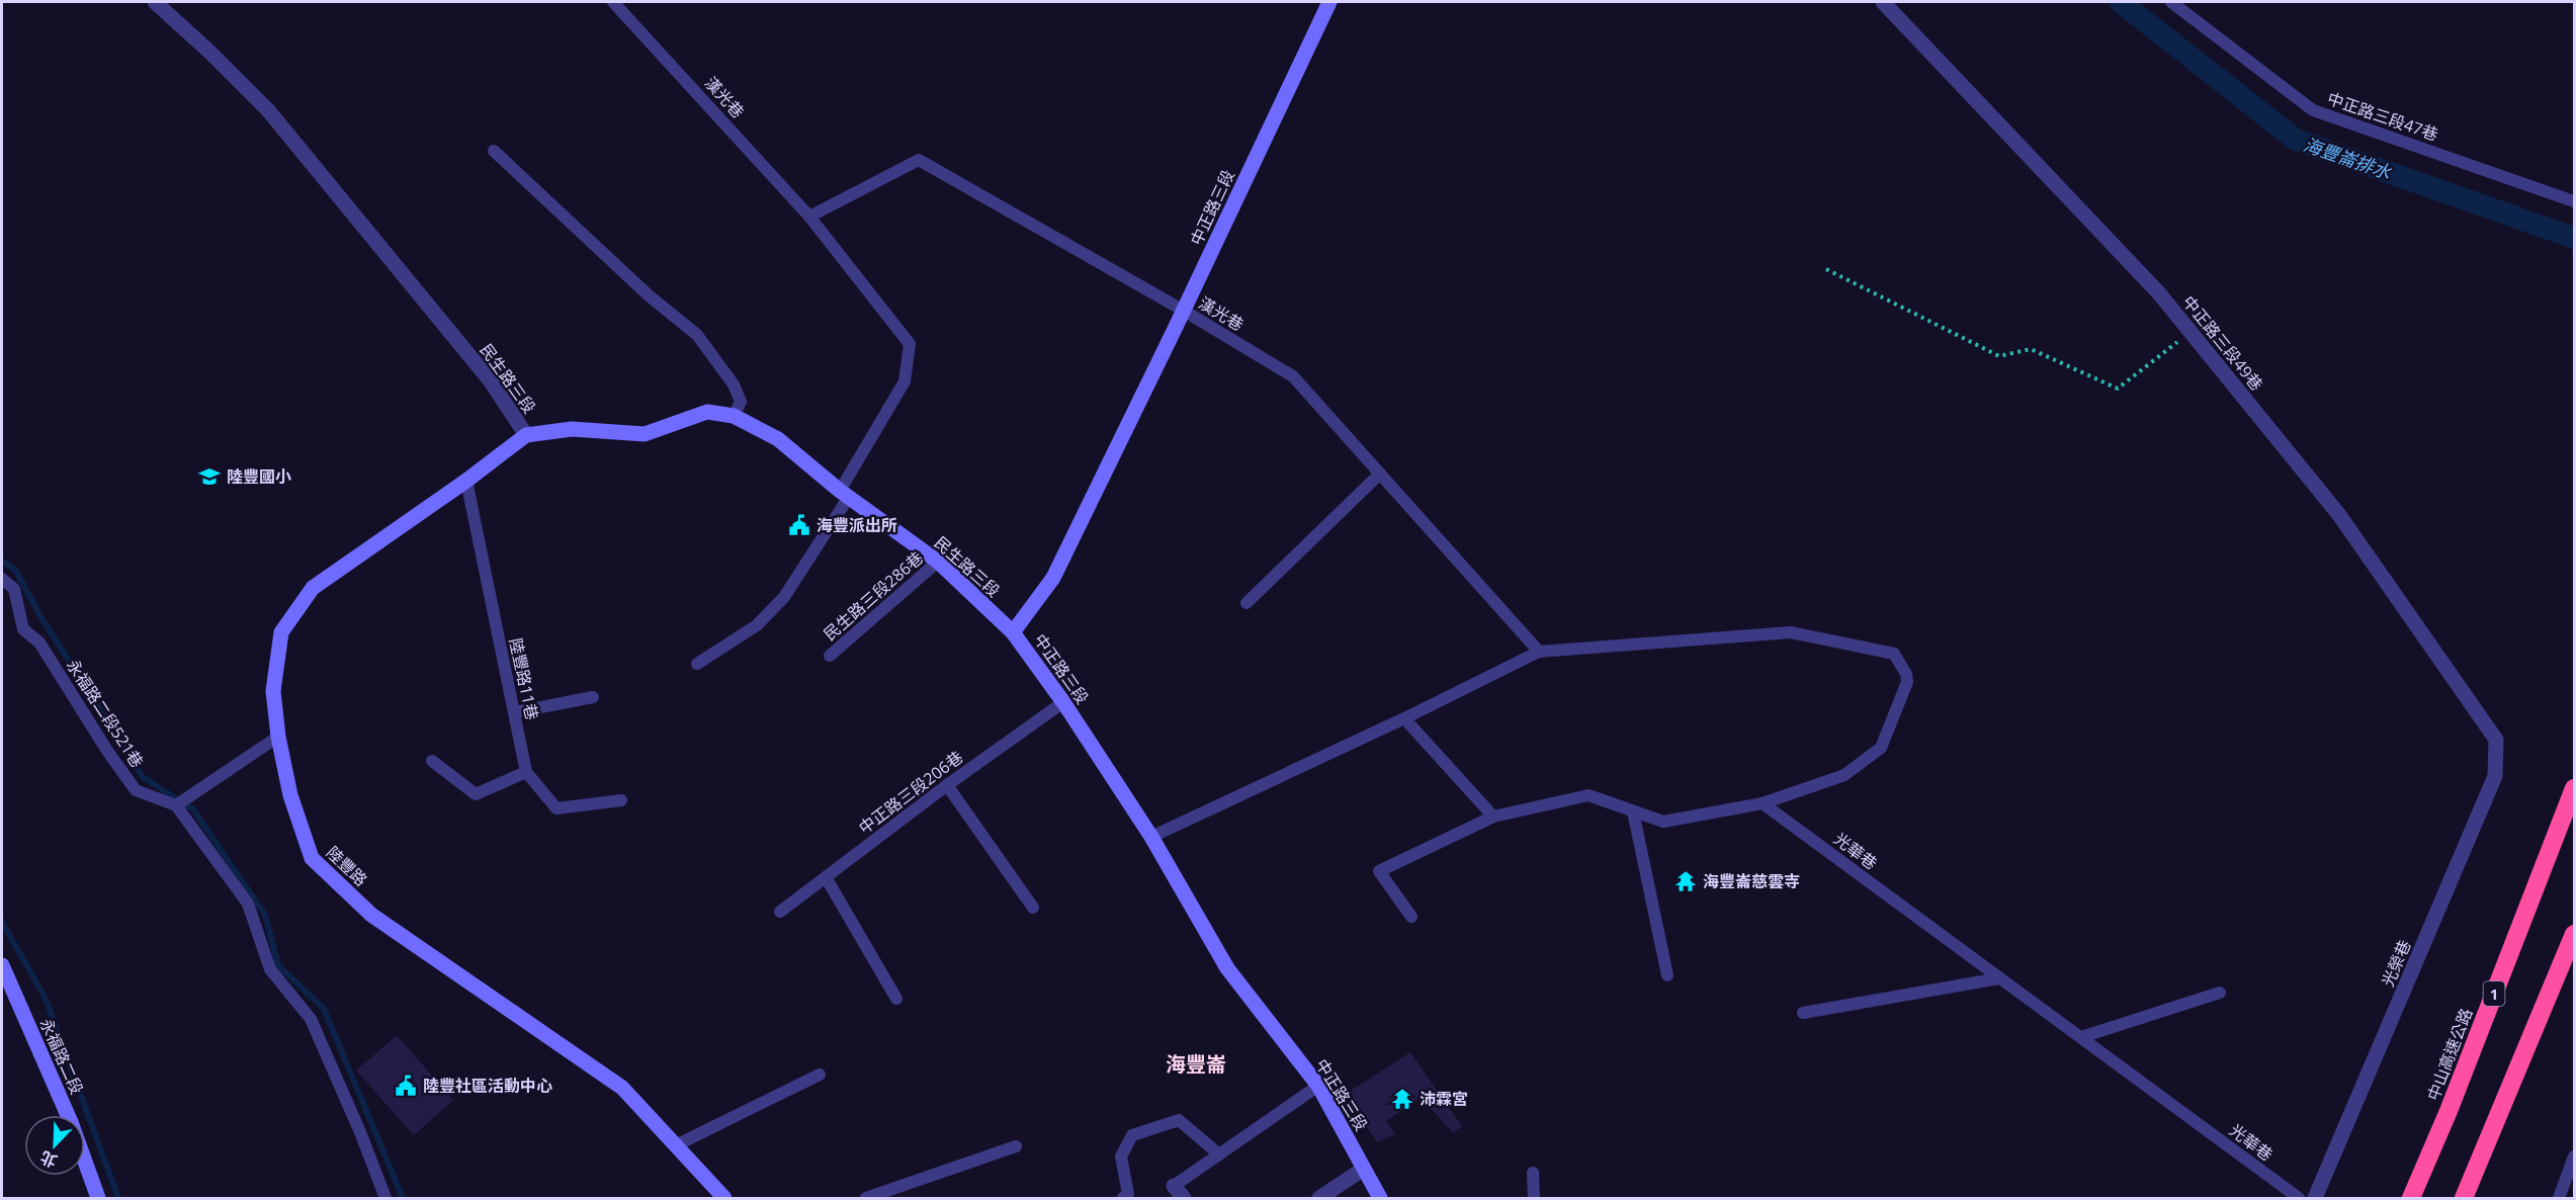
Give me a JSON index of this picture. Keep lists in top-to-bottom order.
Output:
{
  "streets": {
    "highway": ["1", "中山高速公路"],
    "street": [
      "中正路三段",
      "中正路三段49巷",
      "民生路三段",
      "陸豐路",
      "光榮巷",
      "永福路二段"
    ],
    "lane": [
      "漢光巷",
      "中正路三段47巷",
      "民生路三段286巷",
      "陸豐路11巷",
      "永福路二段521巷",
      "中正路三段206巷",
      "光華巷"
    ]
  },
  "crossings": [
    ["漢光巷", "中正路三段"],
    ["漢光巷", "民生路三段"],
    ["中正路三段", "民生路三段"],
    ["中正路三段", "中正路三段206巷"],
    ["中正路三段49巷", "光榮巷"],
    ["民生路三段", "民生路三段286巷"],
    ["民生路三段", "陸豐路"],
    ["陸豐路11巷", "陸豐路"]
  ],
  "districts": ["海豐崙"],
  "water": ["海豐崙排水"],
  "places": {
    "school or university": ["陸豐國小"],
    "public building": ["海豐派出所", "陸豐社區活動中心"],
    "temple": ["海豐崙慈雲寺", "沛霖宮"]
  },
  "north": "bottom left"
}
